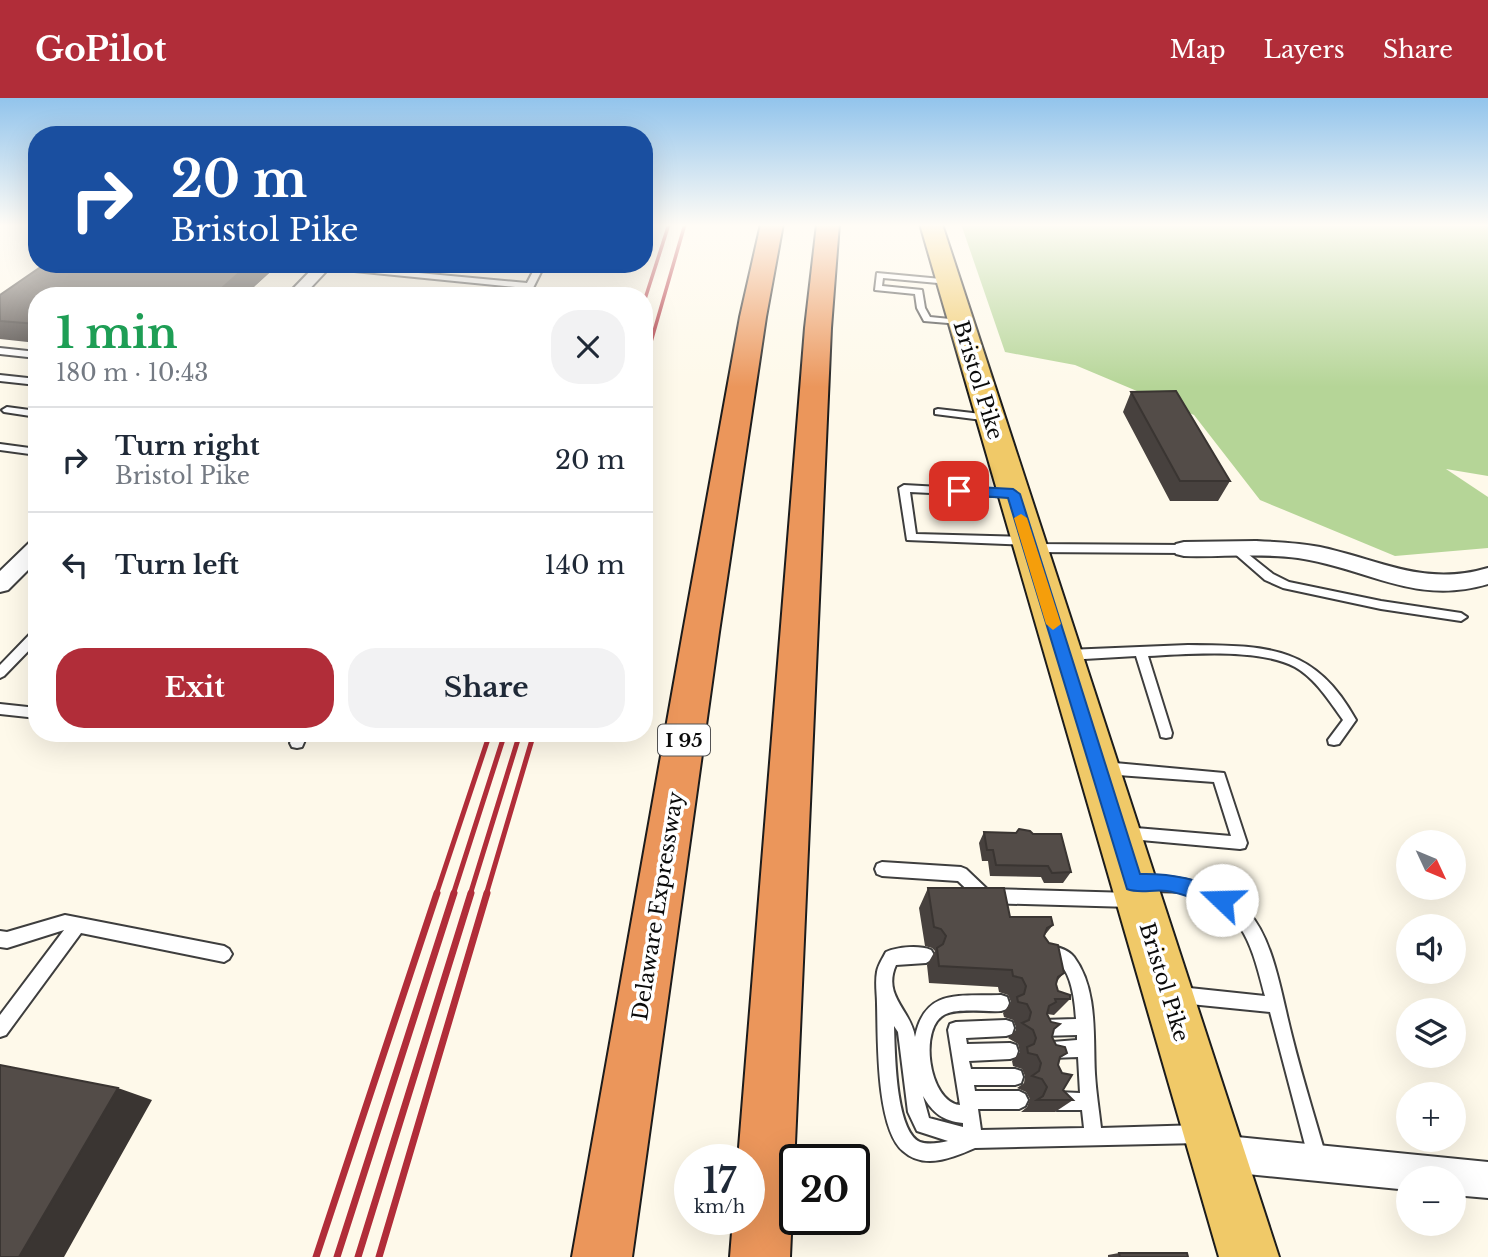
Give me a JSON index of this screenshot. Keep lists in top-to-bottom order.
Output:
{
  "streets": {
    "highway": ["I 95", "Delaware Expressway"],
    "main road": ["Bristol Pike"]
  },
  "north": "bottom right",
  "page": {
    "header": "GoPilot",
    "nav": ["Map", "Layers", "Share"],
    "turn": ["20 m", "Bristol Pike"],
    "heading": ["1 min", "180 m · 10:43"],
    "list": [
      {
        "name": "Turn right",
        "note": "Bristol Pike",
        "value": "20 m"
      },
      {
        "name": "Turn left",
        "value": "140 m"
      }
    ],
    "buttons": ["Exit", "Share"],
    "map_buttons": ["+", "−"],
    "speed": "17 km/h",
    "limit": "20"
  }
}
